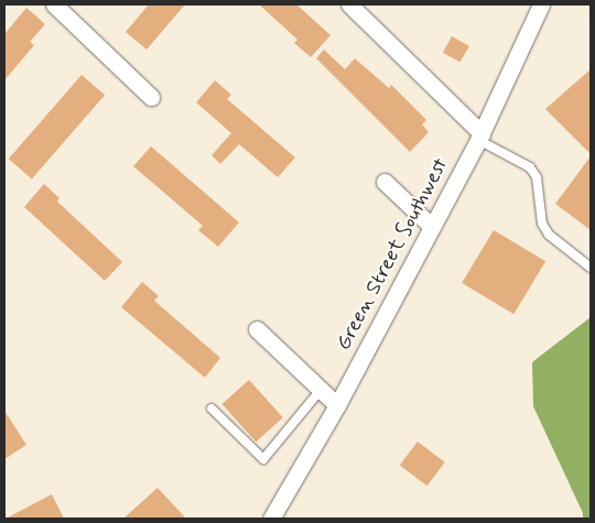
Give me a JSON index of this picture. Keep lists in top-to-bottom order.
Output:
{
  "streets": {
    "street": ["Green Street Southwest"]
  }
}
